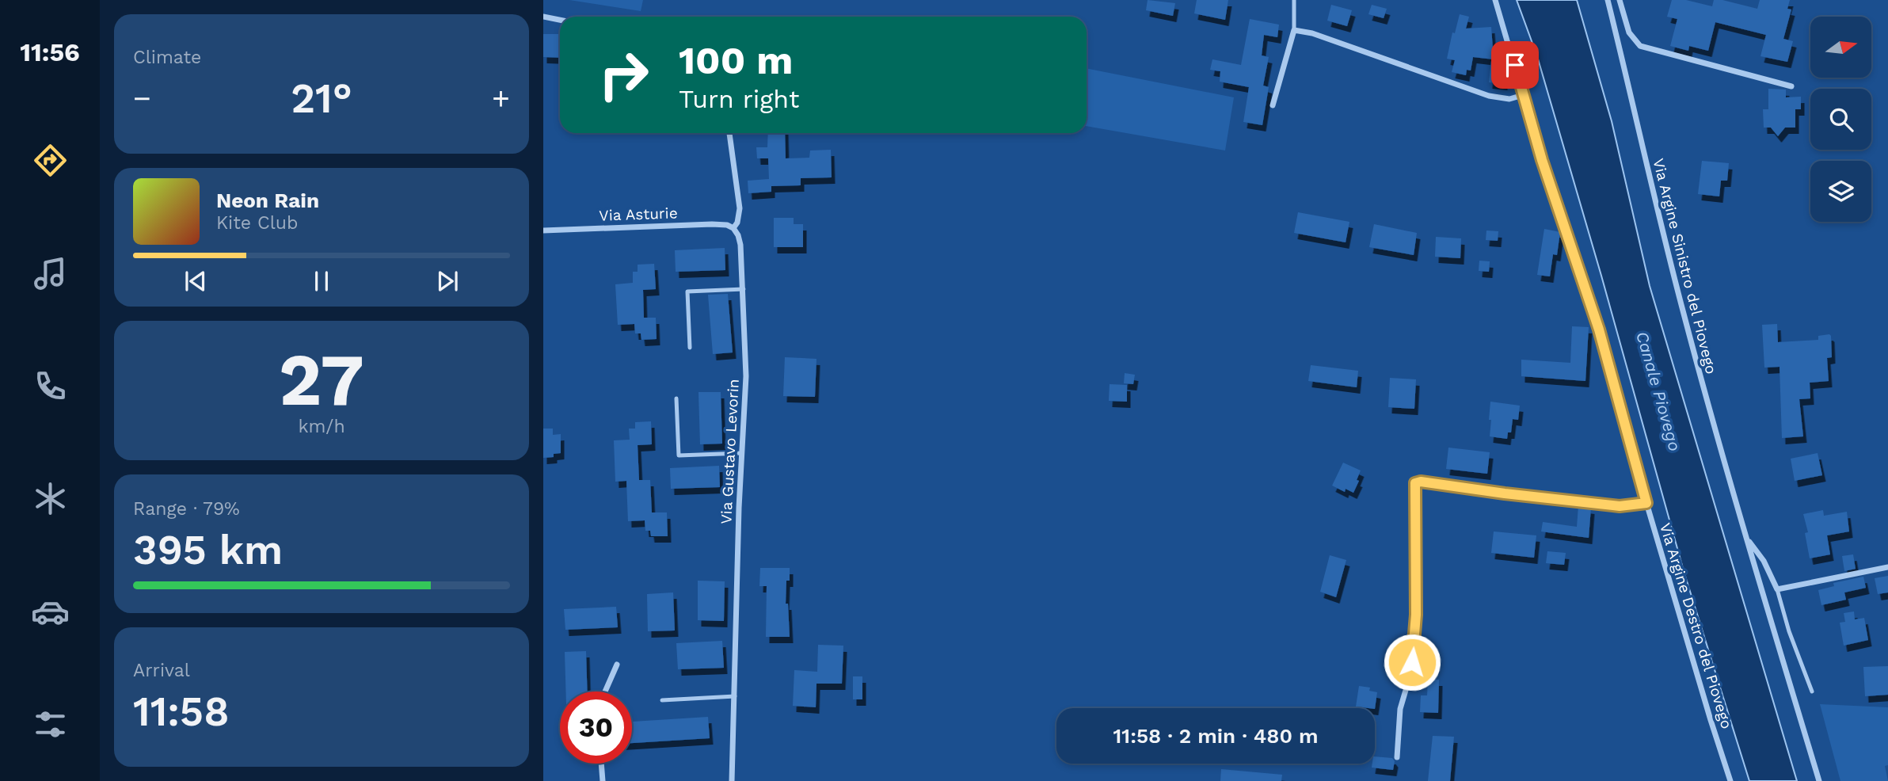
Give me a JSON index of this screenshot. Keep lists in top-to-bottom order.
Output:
{
  "streets": {
    "street": [
      "Via Asturie",
      "Via Argine Sinistro del Piovego",
      "Via Gustavo Levorin",
      "Via Argine Destro del Piovego"
    ]
  },
  "crossings": [
    ["Via Asturie", "Via Gustavo Levorin"]
  ],
  "water": ["Canale Piovego"],
  "north": "right",
  "page": {
    "tabs": "11:56",
    "tile": [
      "Climate",
      ["27", "km/h"],
      ["Range · 79%", "395 km"],
      ["Arrival", "11:58"]
    ],
    "turn": ["100 m", "Turn right"],
    "heat": ["−", "21°", "+"],
    "song": ["Neon Rain", "Kite Club"],
    "limit": "30",
    "trip": "11:58 · 2 min · 480 m"
  }
}
